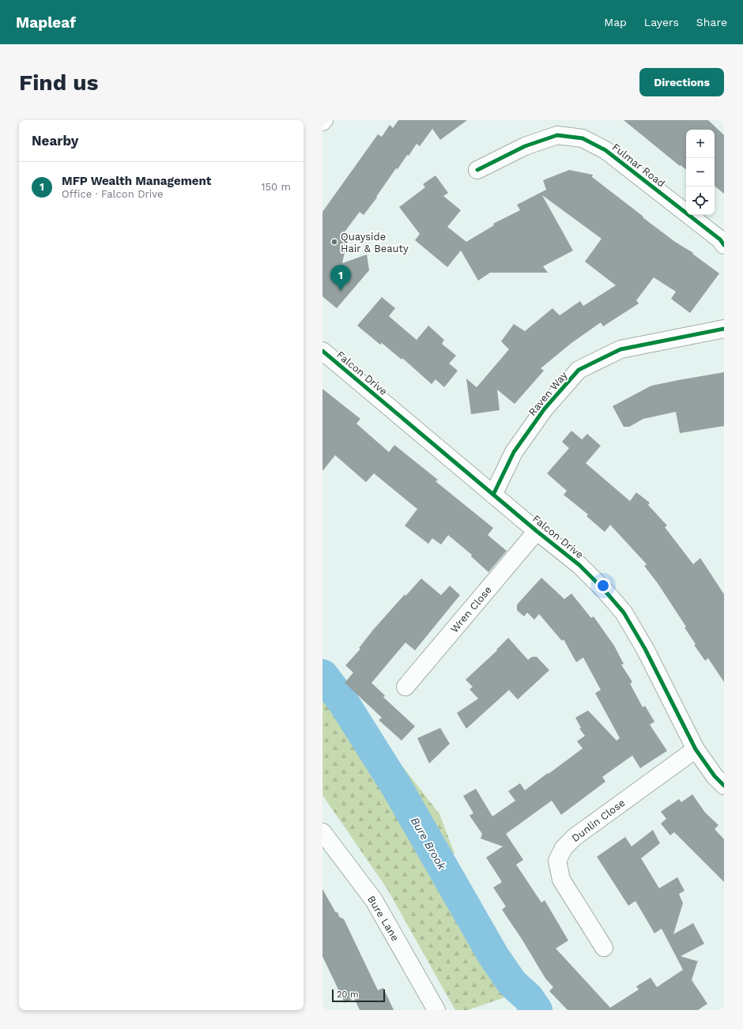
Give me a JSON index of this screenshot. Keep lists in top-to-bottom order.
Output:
{
  "streets": {
    "street": [
      "Fulmar Road",
      "Falcon Drive",
      "Raven Way",
      "Wren Close",
      "Dunlin Close",
      "Bure Lane"
    ]
  },
  "crossings": [
    ["Falcon Drive", "Raven Way"],
    ["Falcon Drive", "Wren Close"],
    ["Falcon Drive", "Dunlin Close"]
  ],
  "water": ["Bure Brook"],
  "places": ["Quayside Hair & Beauty"],
  "scale_bar": "20 m",
  "page": {
    "header": "Mapleaf",
    "nav": ["Map", "Layers", "Share"],
    "buttons": "Directions",
    "title": "Find us",
    "heading": "Nearby",
    "map_buttons": ["+", "−"],
    "list": [
      {
        "mark": "1",
        "name": "MFP Wealth Management",
        "note": "Office · Falcon Drive",
        "value": "150 m"
      }
    ],
    "pins": "1",
    "scale": "20 m"
  }
}
